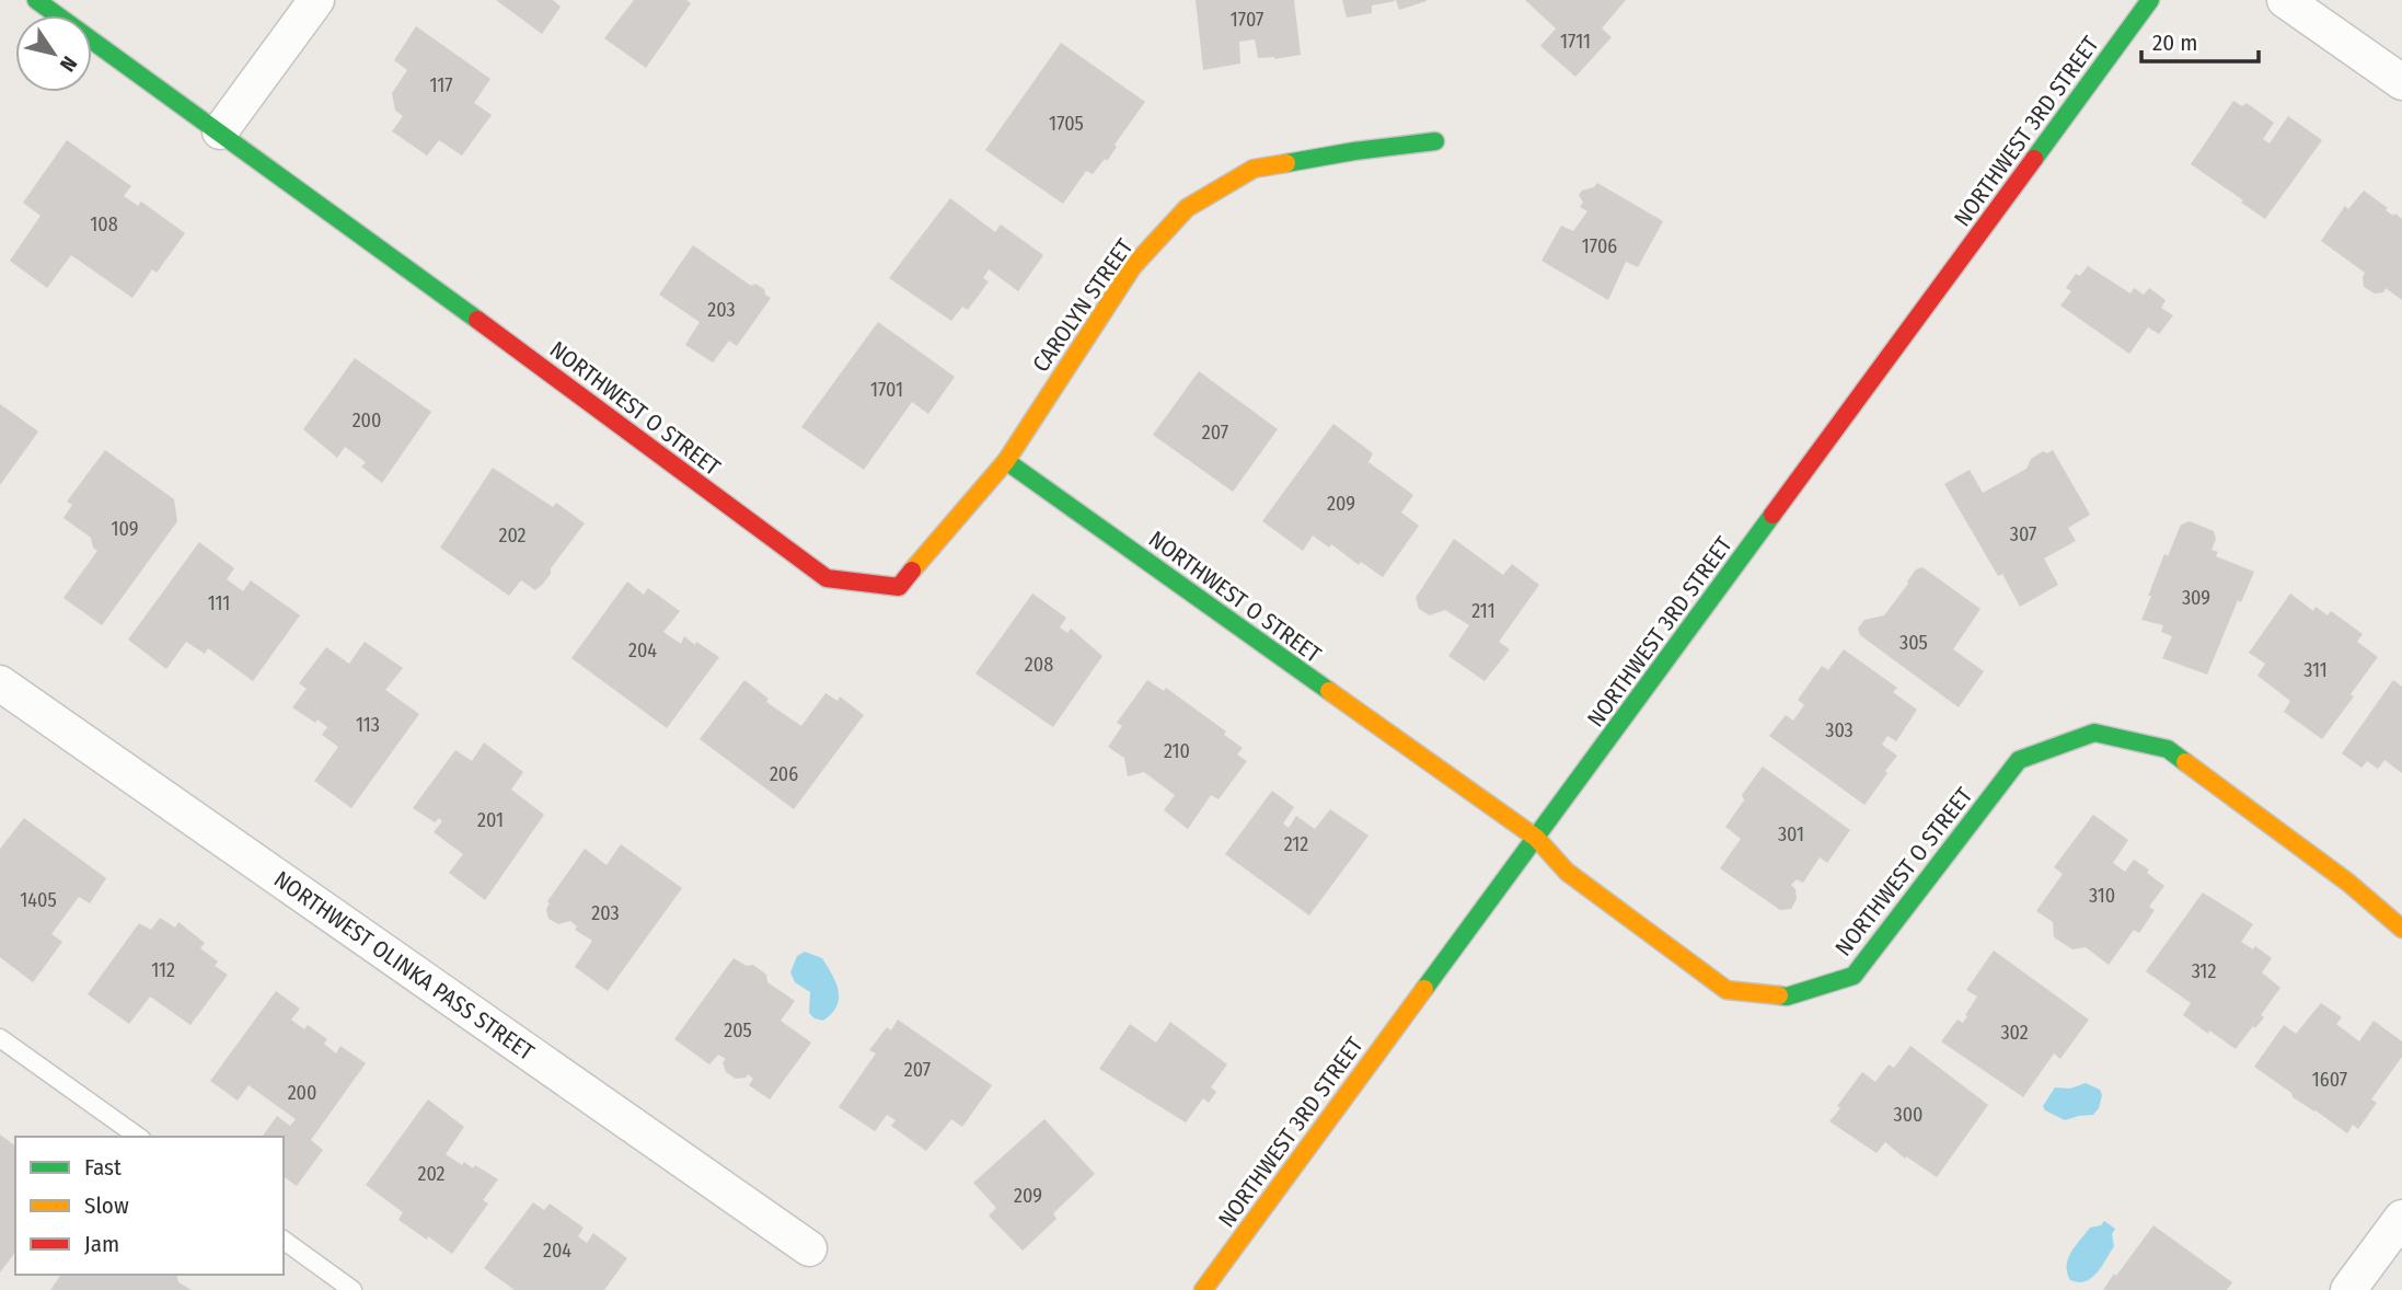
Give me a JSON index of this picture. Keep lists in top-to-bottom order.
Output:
{
  "streets": {
    "street": [
      "NORTHWEST 3RD STREET",
      "CAROLYN STREET",
      "NORTHWEST O STREET",
      "NORTHWEST OLINKA PASS STREET"
    ]
  },
  "crossings": [
    ["NORTHWEST 3RD STREET", "NORTHWEST O STREET"],
    ["CAROLYN STREET", "NORTHWEST O STREET"]
  ],
  "house_numbers": [
    "1707",
    "1711",
    "117",
    "1705",
    "108",
    "1706",
    "203",
    "1701",
    "200",
    "207",
    "209",
    "109",
    "307",
    "202",
    "309",
    "111",
    "211",
    "305",
    "204",
    "208",
    "311",
    "113",
    "303",
    "210",
    "206",
    "201",
    "301",
    "212",
    "310",
    "1405",
    "203",
    "112",
    "312",
    "205",
    "302",
    "207",
    "1607",
    "200",
    "300",
    "202",
    "209",
    "204"
  ],
  "legend": ["Fast", "Slow", "Jam"],
  "scale_bar": "20 m",
  "north": "bottom right"
}
